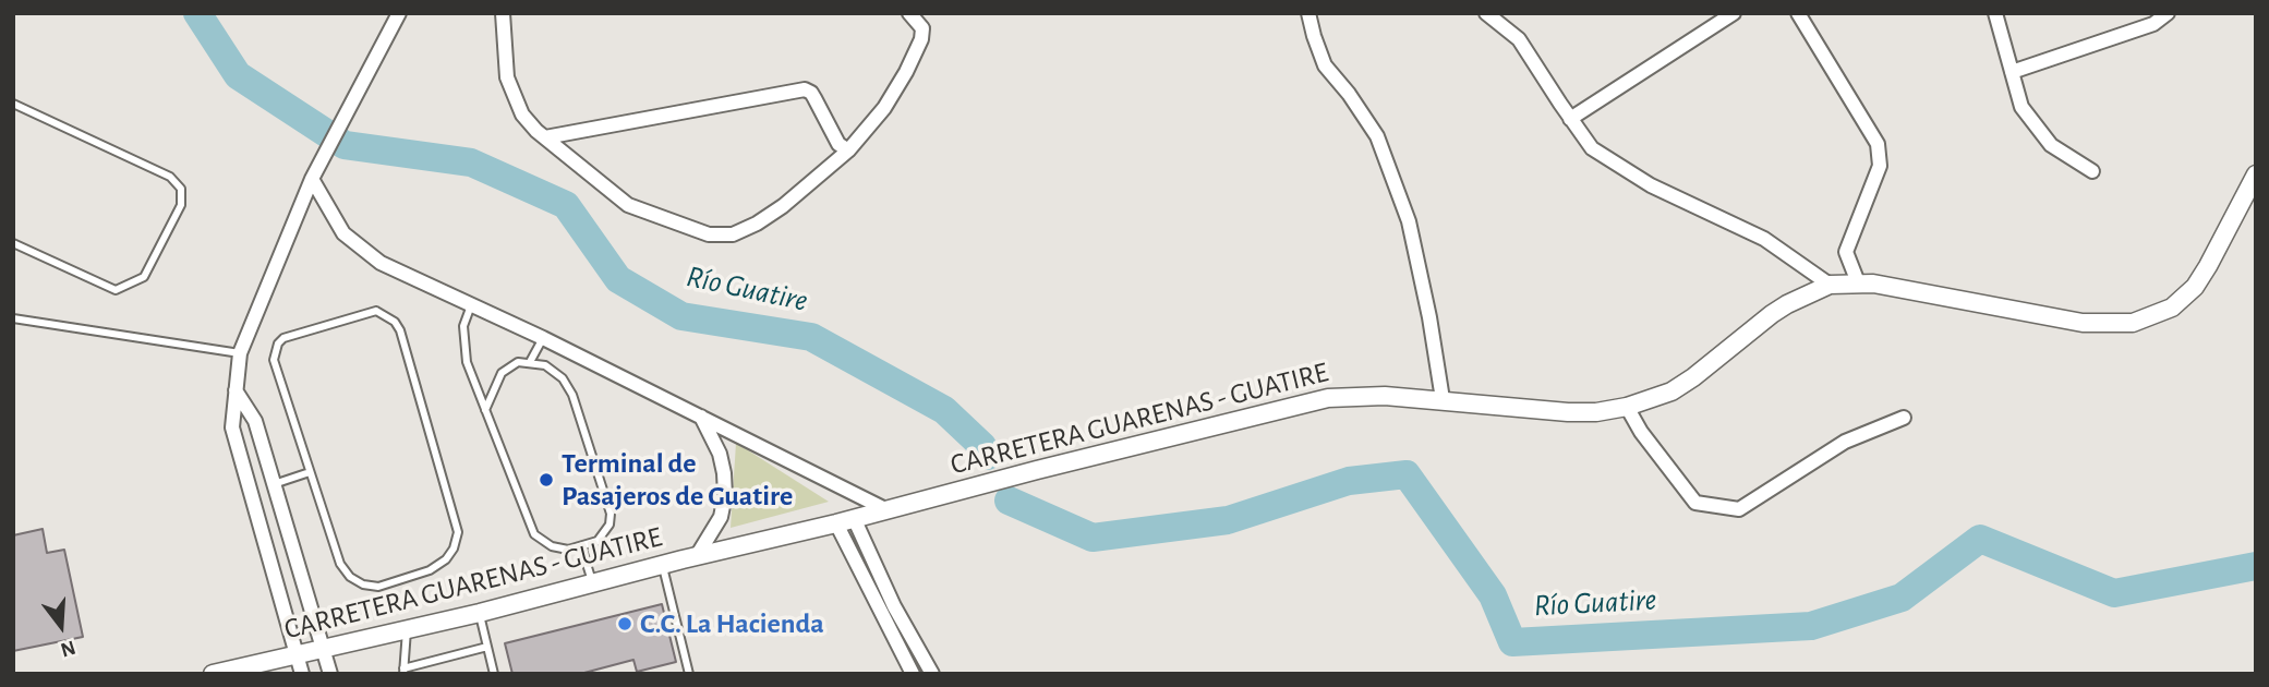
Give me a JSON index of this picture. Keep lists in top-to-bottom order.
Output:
{
  "streets": {
    "main road": ["CARRETERA GUARENAS - GUATIRE"]
  },
  "water": ["Río Guatire"],
  "places": ["Terminal de Pasajeros de Guatire", "C.C. La Hacienda"],
  "north": "bottom"
}
